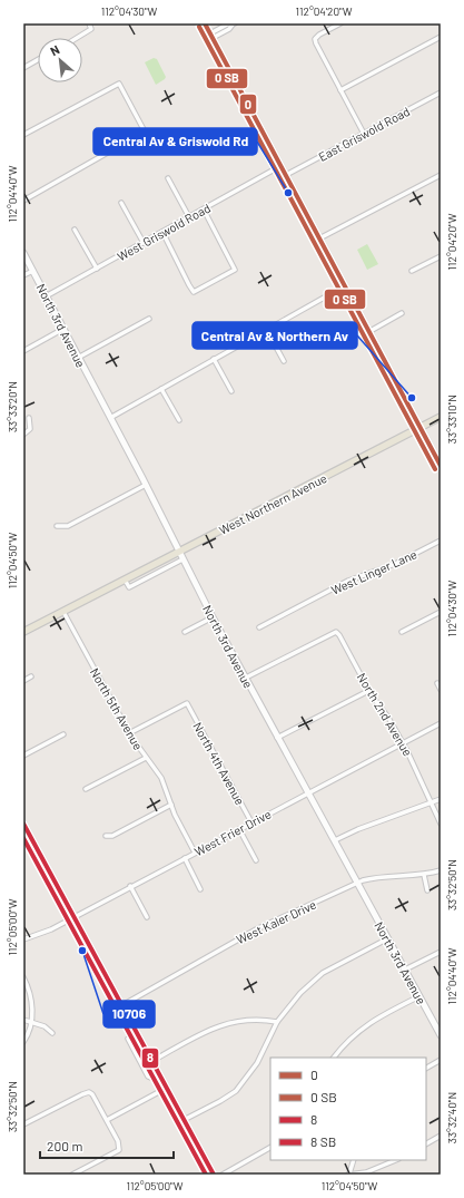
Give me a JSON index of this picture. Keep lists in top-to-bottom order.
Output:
{
  "streets": {
    "main road": ["North 3rd Avenue", "West Northern Avenue"],
    "street": [
      "East Griswold Road",
      "West Griswold Road",
      "West Linger Lane",
      "North 5th Avenue",
      "North 2nd Avenue",
      "North 4th Avenue",
      "West Frier Drive",
      "West Kaler Drive"
    ]
  },
  "crossings": [
    ["West Griswold Road", "North 3rd Avenue"],
    ["North 3rd Avenue", "West Northern Avenue"],
    ["North 3rd Avenue", "North 2nd Avenue"],
    ["North 3rd Avenue", "West Frier Drive"],
    ["North 3rd Avenue", "West Kaler Drive"],
    ["West Northern Avenue", "North 5th Avenue"],
    ["North 5th Avenue", "North 4th Avenue"],
    ["North 5th Avenue", "West Frier Drive"],
    ["North 2nd Avenue", "West Frier Drive"],
    ["North 4th Avenue", "West Frier Drive"]
  ],
  "places": ["Central Av & Griswold Rd", "Central Av & Northern Av", "10706"],
  "lines": ["transit line 0", "transit line 8"],
  "legend": [
    "0",
    "0 SB",
    "8",
    "8 SB"
  ],
  "scale_bar": "200 m",
  "north": "top left",
  "coordinates": [
    "112°04'30\"W",
    "112°04'20\"W",
    "112°04'40\"W",
    "33°33'20\"N",
    "33°33'10\"N",
    "112°04'50\"W",
    "33°32'50\"N",
    "112°05'00\"W",
    "33°32'40\"N"
  ]
}
